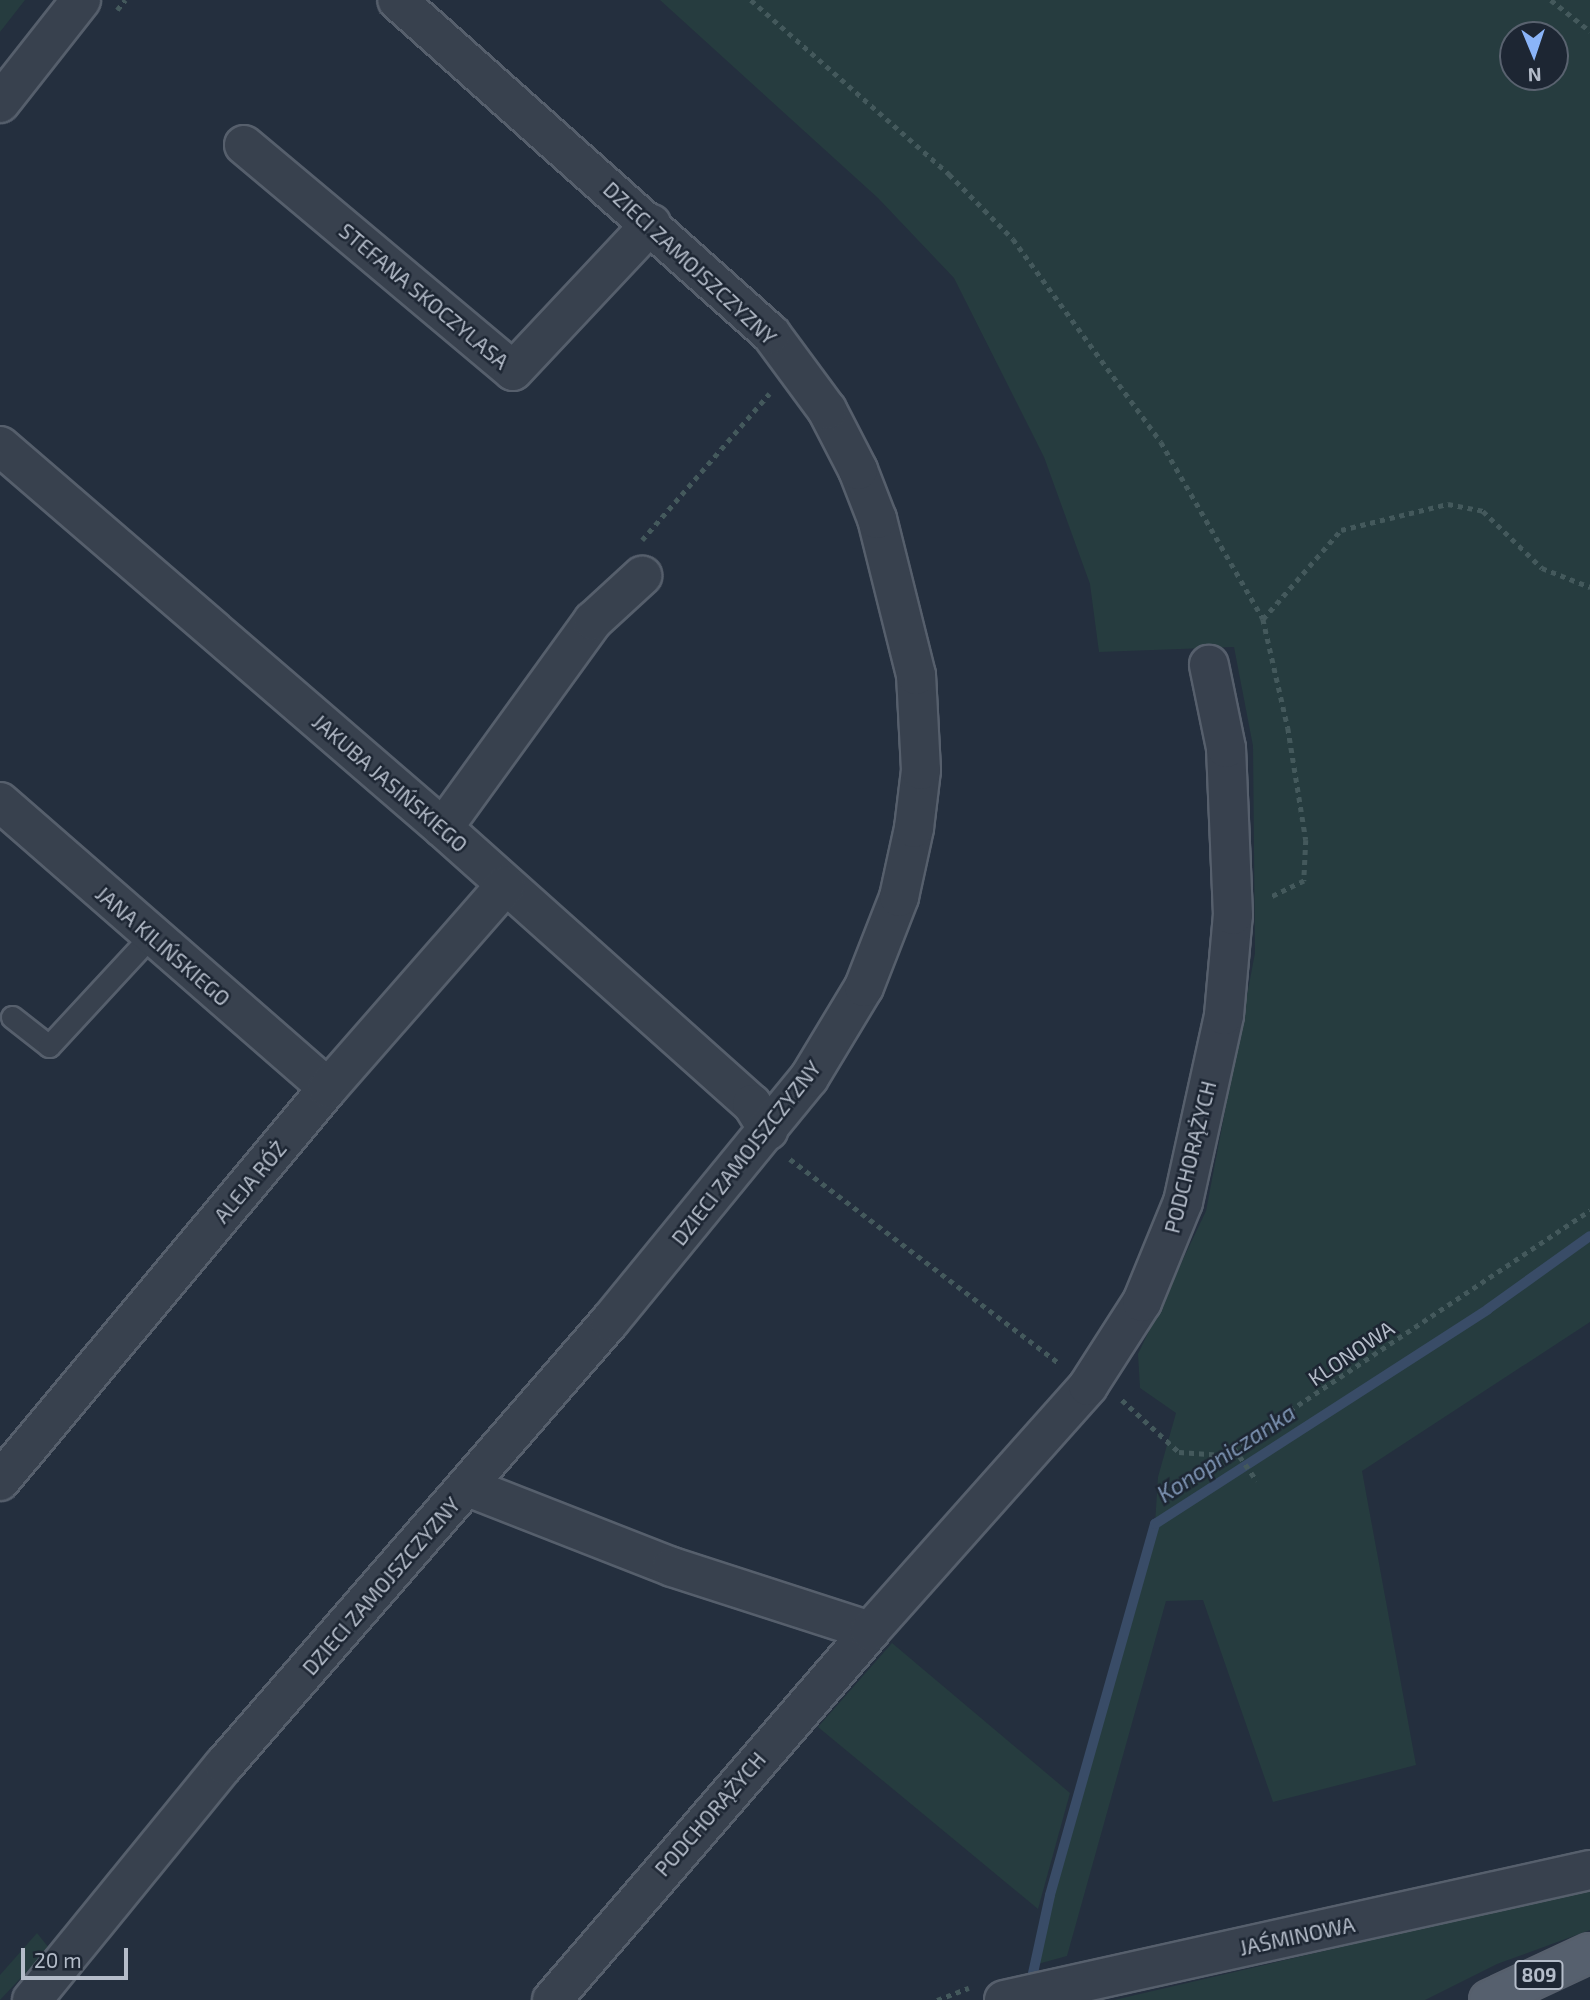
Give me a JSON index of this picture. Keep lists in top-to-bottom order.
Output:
{
  "streets": {
    "main road": ["809"],
    "street": [
      "DZIECI ZAMOJSZCZYZNY",
      "STEFANA SKOCZYLASA",
      "JAKUBA JASIŃSKIEGO",
      "JANA KILIŃSKIEGO",
      "PODCHORĄŻYCH",
      "ALEJA RÓŻ",
      "JAŚMINOWA"
    ],
    "path": ["KLONOWA"]
  },
  "crossings": [
    ["DZIECI ZAMOJSZCZYZNY", "STEFANA SKOCZYLASA"],
    ["DZIECI ZAMOJSZCZYZNY", "JAKUBA JASIŃSKIEGO"],
    ["DZIECI ZAMOJSZCZYZNY", "KLONOWA"],
    ["JAKUBA JASIŃSKIEGO", "ALEJA RÓŻ"],
    ["JAKUBA JASIŃSKIEGO", "KLONOWA"],
    ["JANA KILIŃSKIEGO", "ALEJA RÓŻ"],
    ["PODCHORĄŻYCH", "KLONOWA"]
  ],
  "water": ["Konopniczanka"],
  "scale_bar": "20 m",
  "north": "bottom"
}
